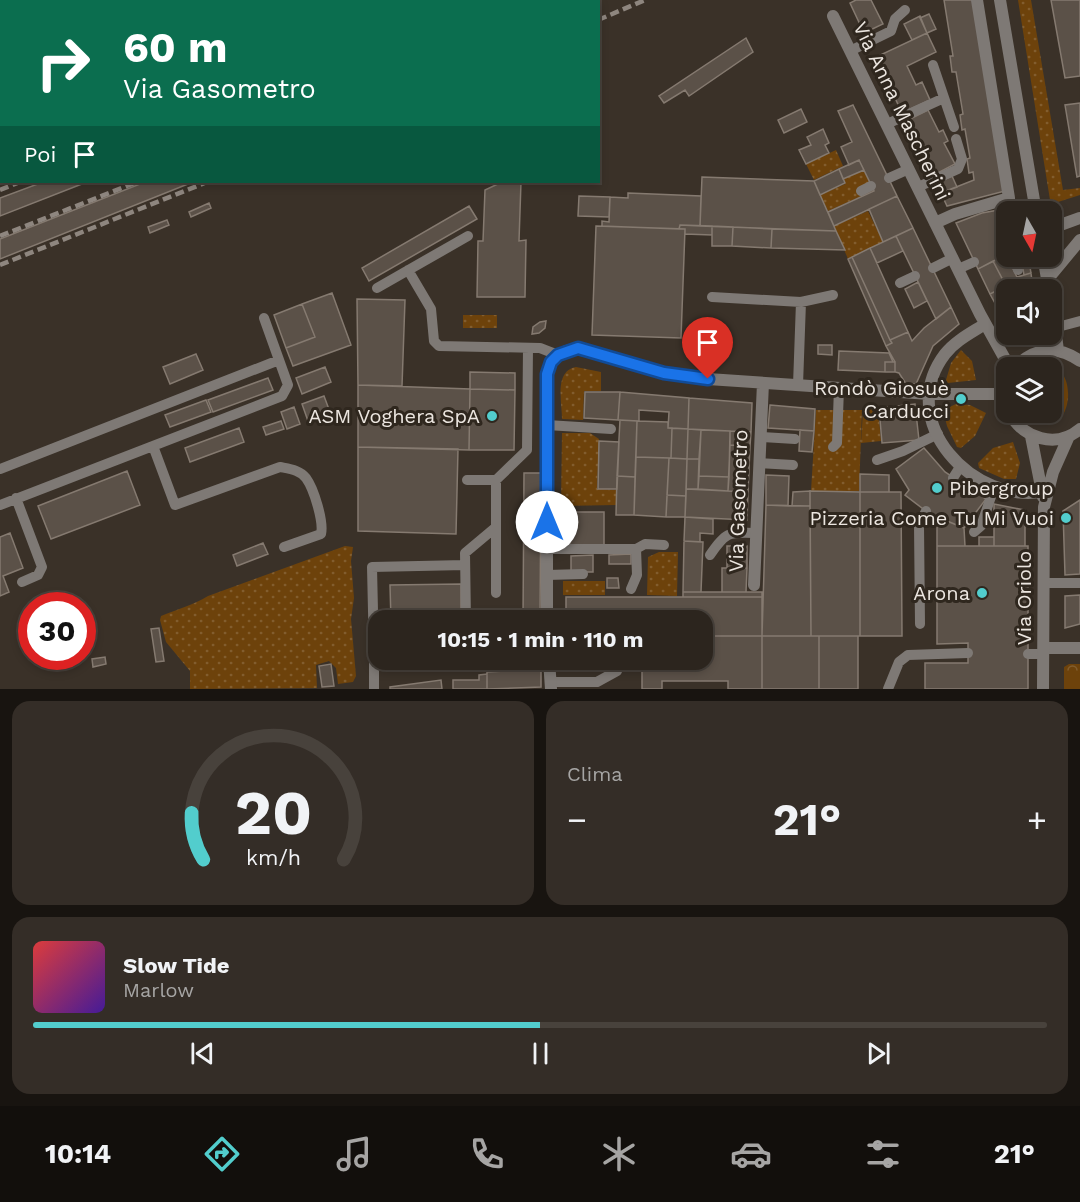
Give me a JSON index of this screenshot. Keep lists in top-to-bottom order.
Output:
{
  "streets": {
    "street": ["Via Anna Mascherini", "Via Gasometro", "Via Oriolo"]
  },
  "places": [
    "Rondò Giosuè Carducci",
    "ASM Voghera SpA",
    "Pibergroup",
    "Pizzeria Come Tu Mi Vuoi",
    "Arona"
  ],
  "north": "bottom",
  "page": {
    "turn": ["60 m", "Via Gasometro"],
    "then": "Poi",
    "limit": "30",
    "trip": "10:15 · 1 min · 110 m",
    "tile": "Clima",
    "heat": ["−", "21°", "+"],
    "song": ["Slow Tide", "Marlow"],
    "tabs": ["10:14", "21°"],
    "gauge": ["20", "km/h"]
  }
}
